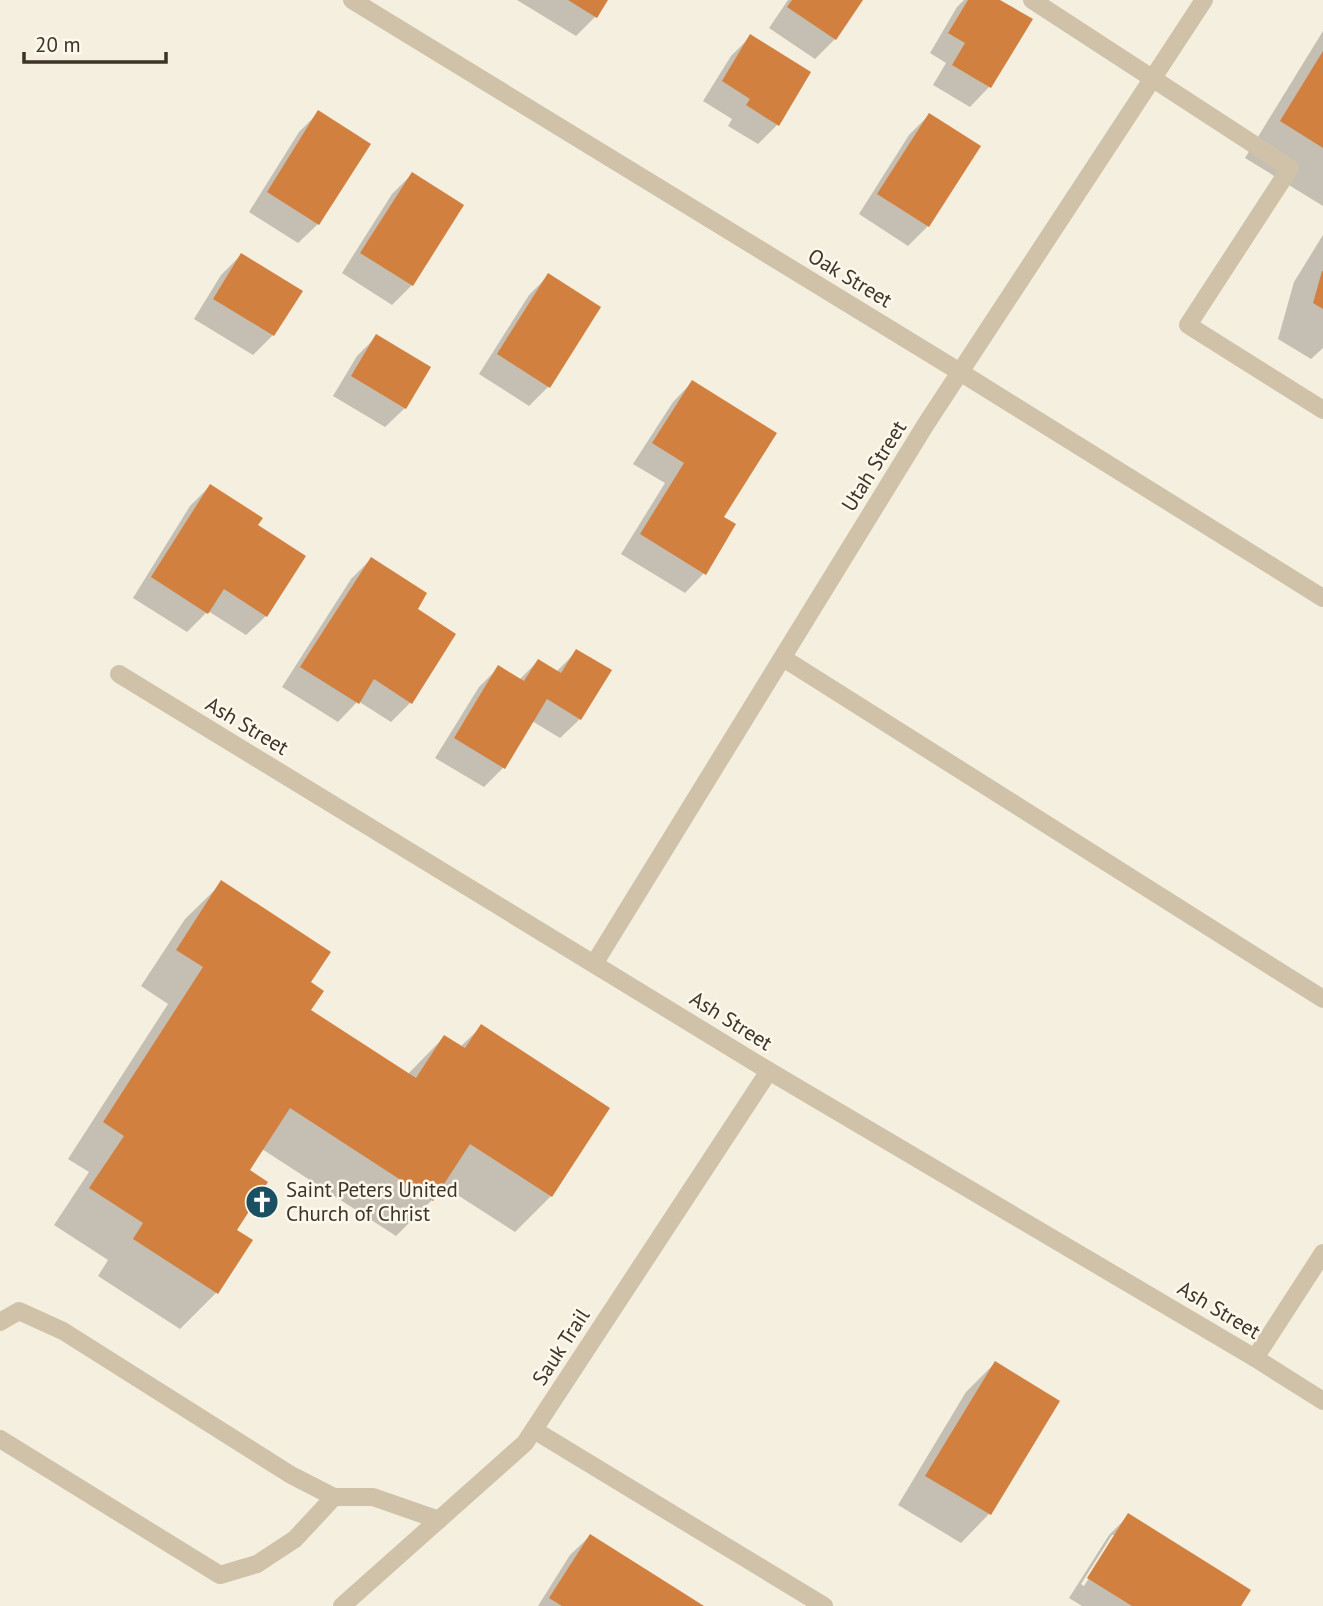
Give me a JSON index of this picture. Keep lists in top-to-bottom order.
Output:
{
  "streets": {
    "street": [
      "Oak Street",
      "Utah Street",
      "Ash Street",
      "Sauk Trail"
    ]
  },
  "crossings": [
    ["Oak Street", "Utah Street"],
    ["Utah Street", "Ash Street"],
    ["Ash Street", "Sauk Trail"]
  ],
  "places": {
    "church": ["Saint Peters United Church of Christ"]
  },
  "scale_bar": "20 m"
}
